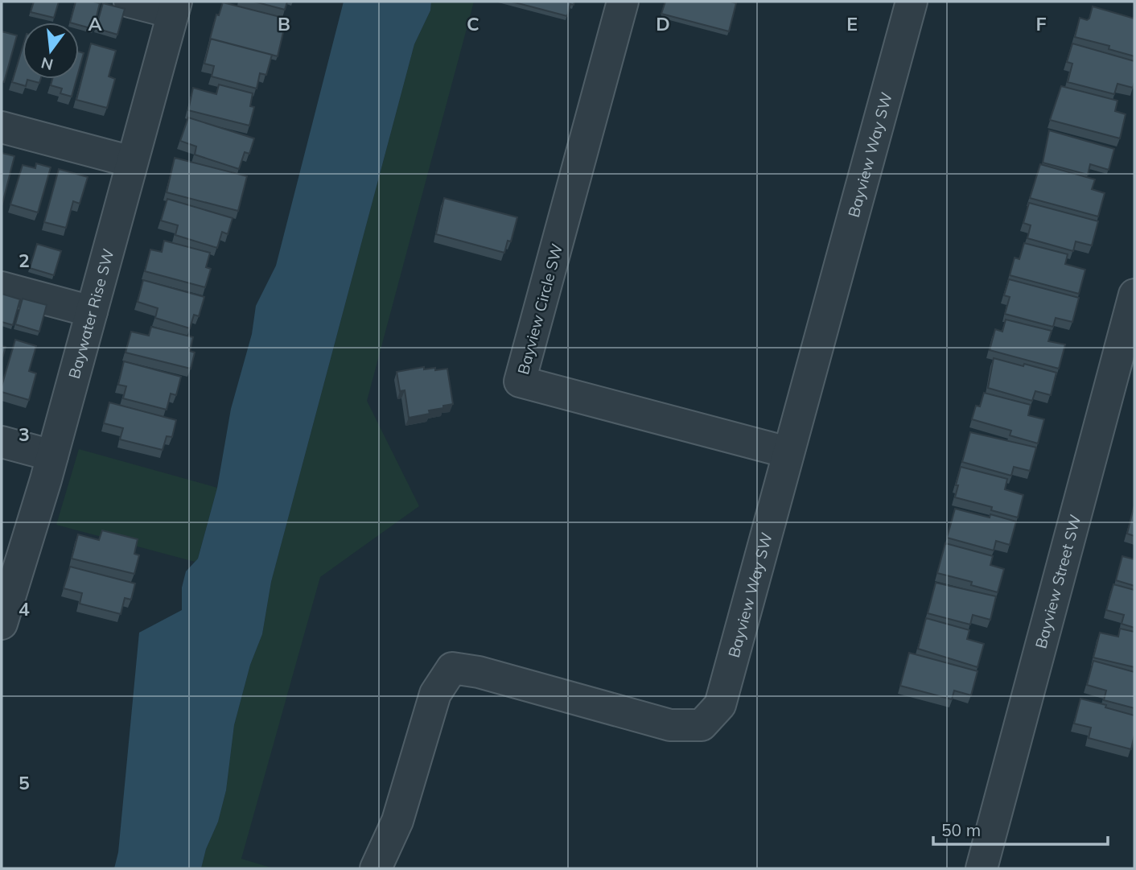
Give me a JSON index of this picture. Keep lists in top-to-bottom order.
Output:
{
  "streets": {
    "street": [
      "Bayview Way SW",
      "Bayview Circle SW",
      "Baywater Rise SW",
      "Bayview Street SW"
    ]
  },
  "crossings": [
    ["Bayview Way SW", "Bayview Circle SW"]
  ],
  "scale_bar": "50 m",
  "north": "bottom",
  "grid": {
    "columns": [
      "A",
      "B",
      "C",
      "D",
      "E",
      "F"
    ],
    "rows": [
      "2",
      "3",
      "4",
      "5"
    ]
  }
}
